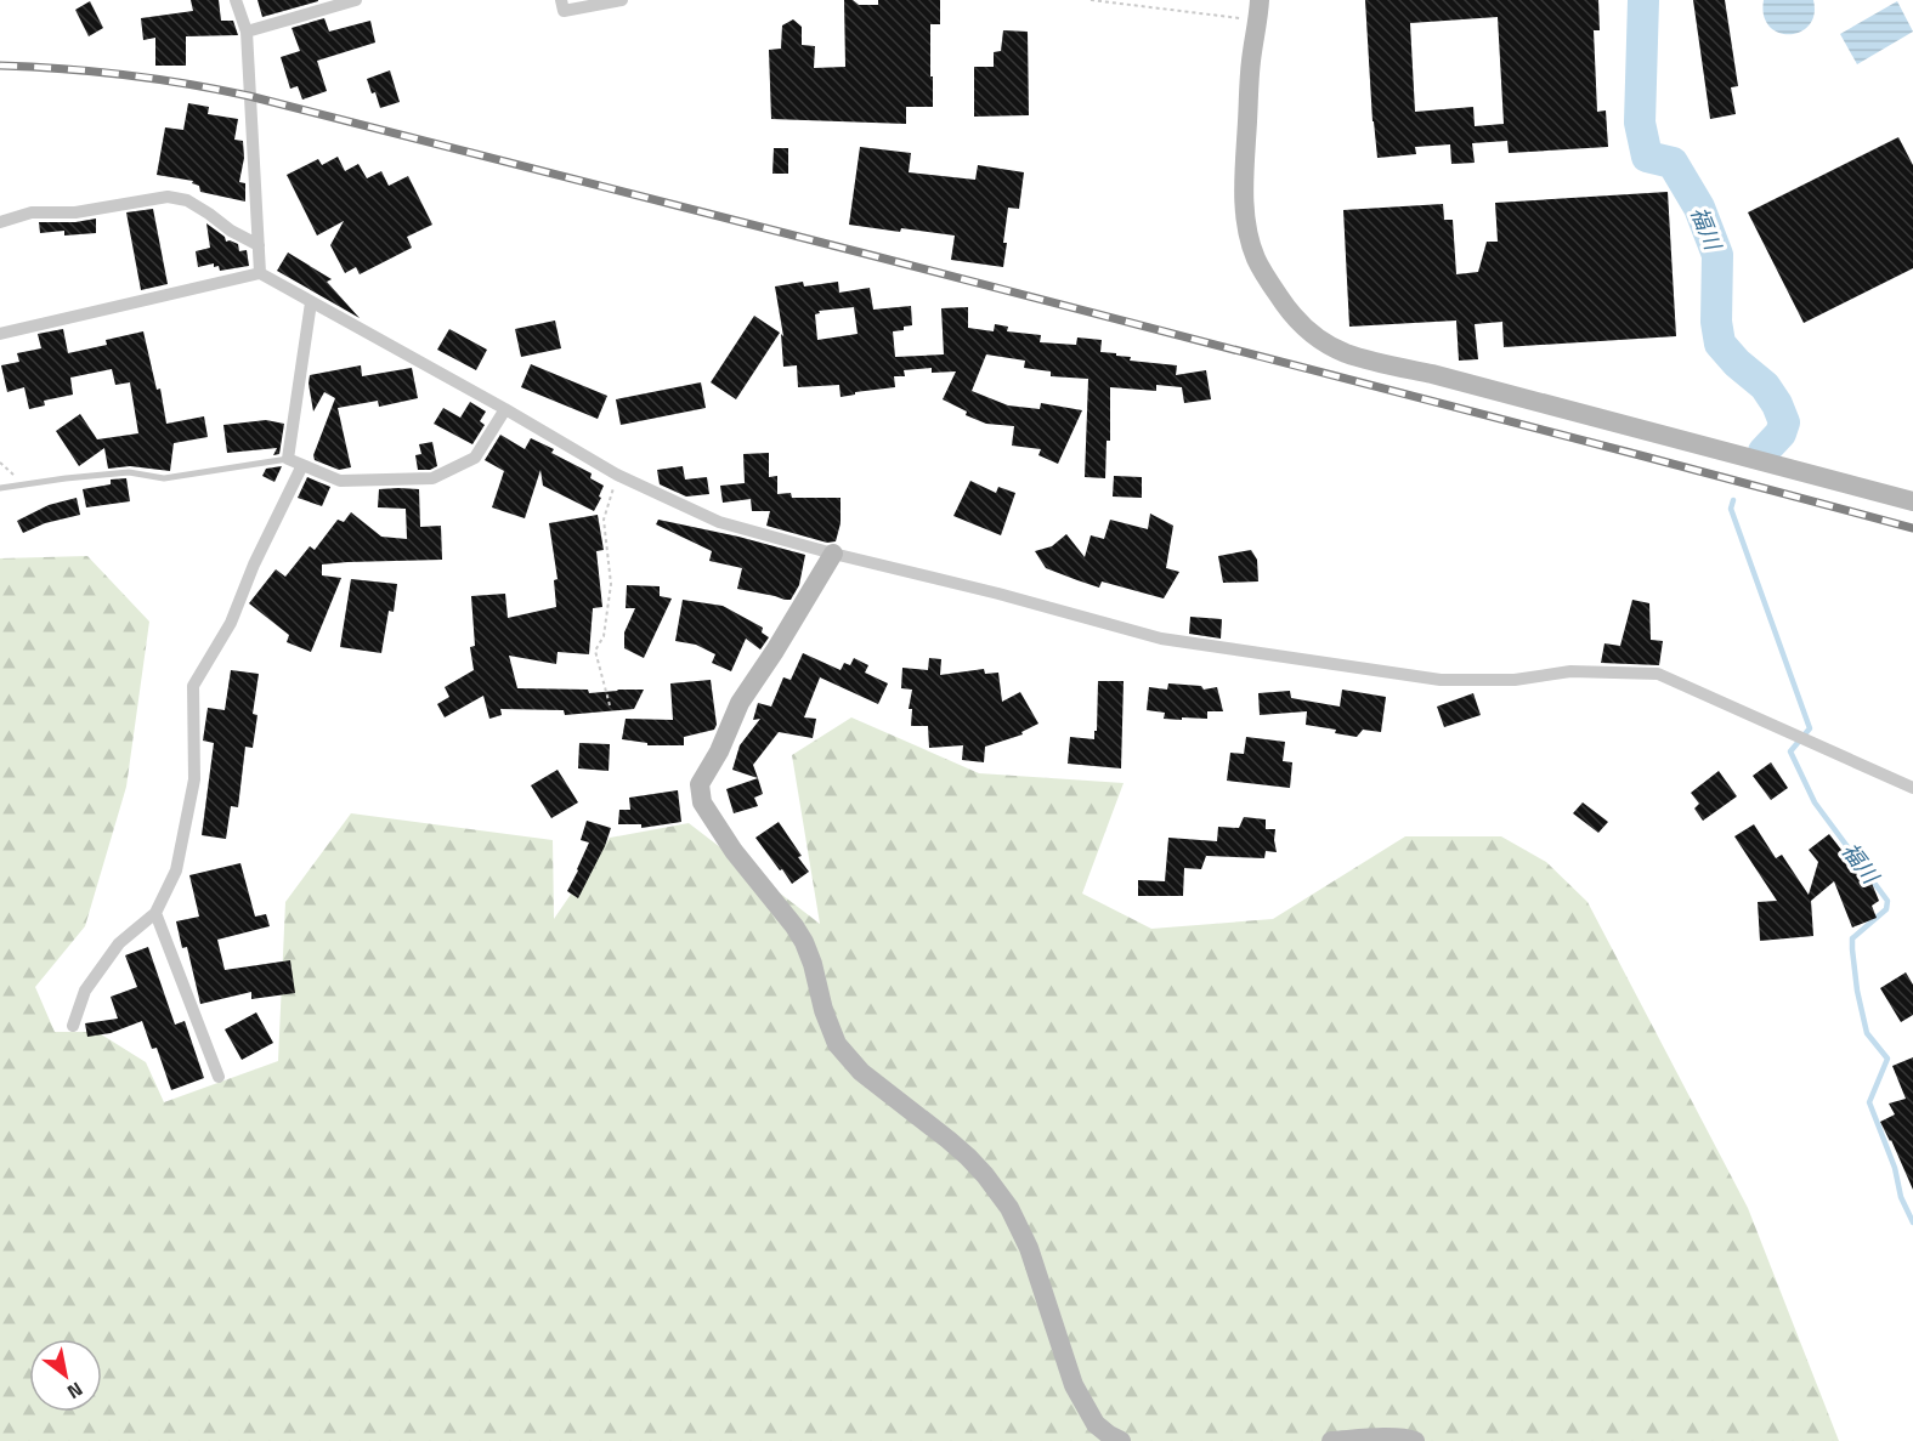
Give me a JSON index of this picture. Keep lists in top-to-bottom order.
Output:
{
  "water": ["福川"],
  "north": "bottom right"
}
